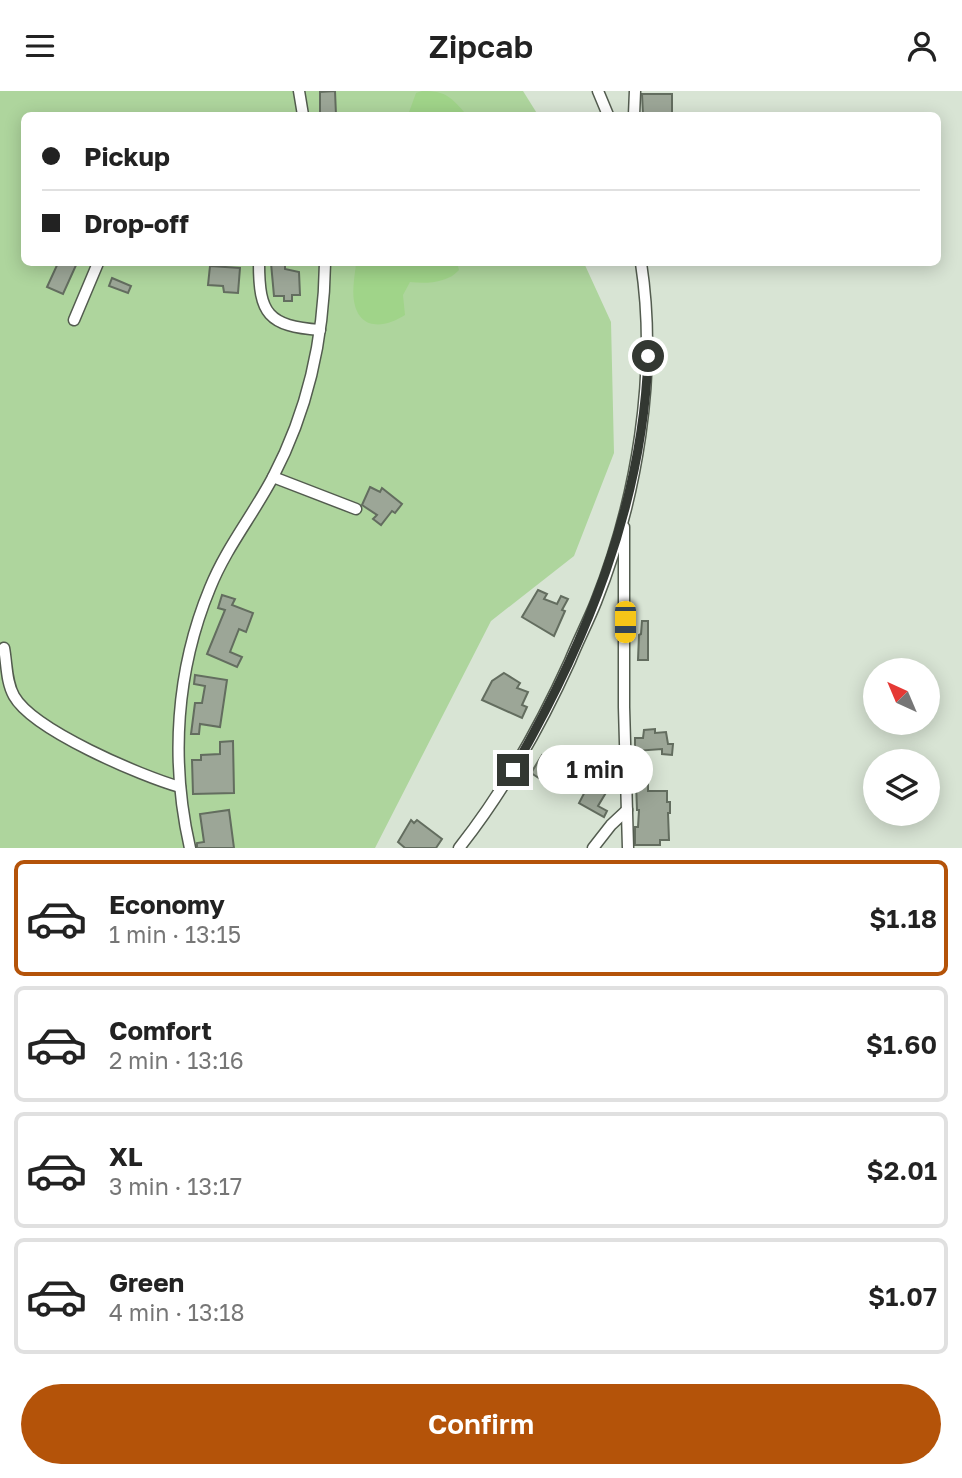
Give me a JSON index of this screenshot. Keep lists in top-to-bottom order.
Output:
{
  "north": "top left",
  "page": {
    "header": "Zipcab",
    "banner": ["Pickup", "Drop-off"],
    "bubble": "1 min",
    "list": [
      {
        "name": "Economy",
        "note": "1 min · 13:15",
        "value": "$1.18"
      },
      {
        "name": "Comfort",
        "note": "2 min · 13:16",
        "value": "$1.60"
      },
      {
        "name": "XL",
        "note": "3 min · 13:17",
        "value": "$2.01"
      },
      {
        "name": "Green",
        "note": "4 min · 13:18",
        "value": "$1.07"
      }
    ],
    "buttons": "Confirm"
  }
}
